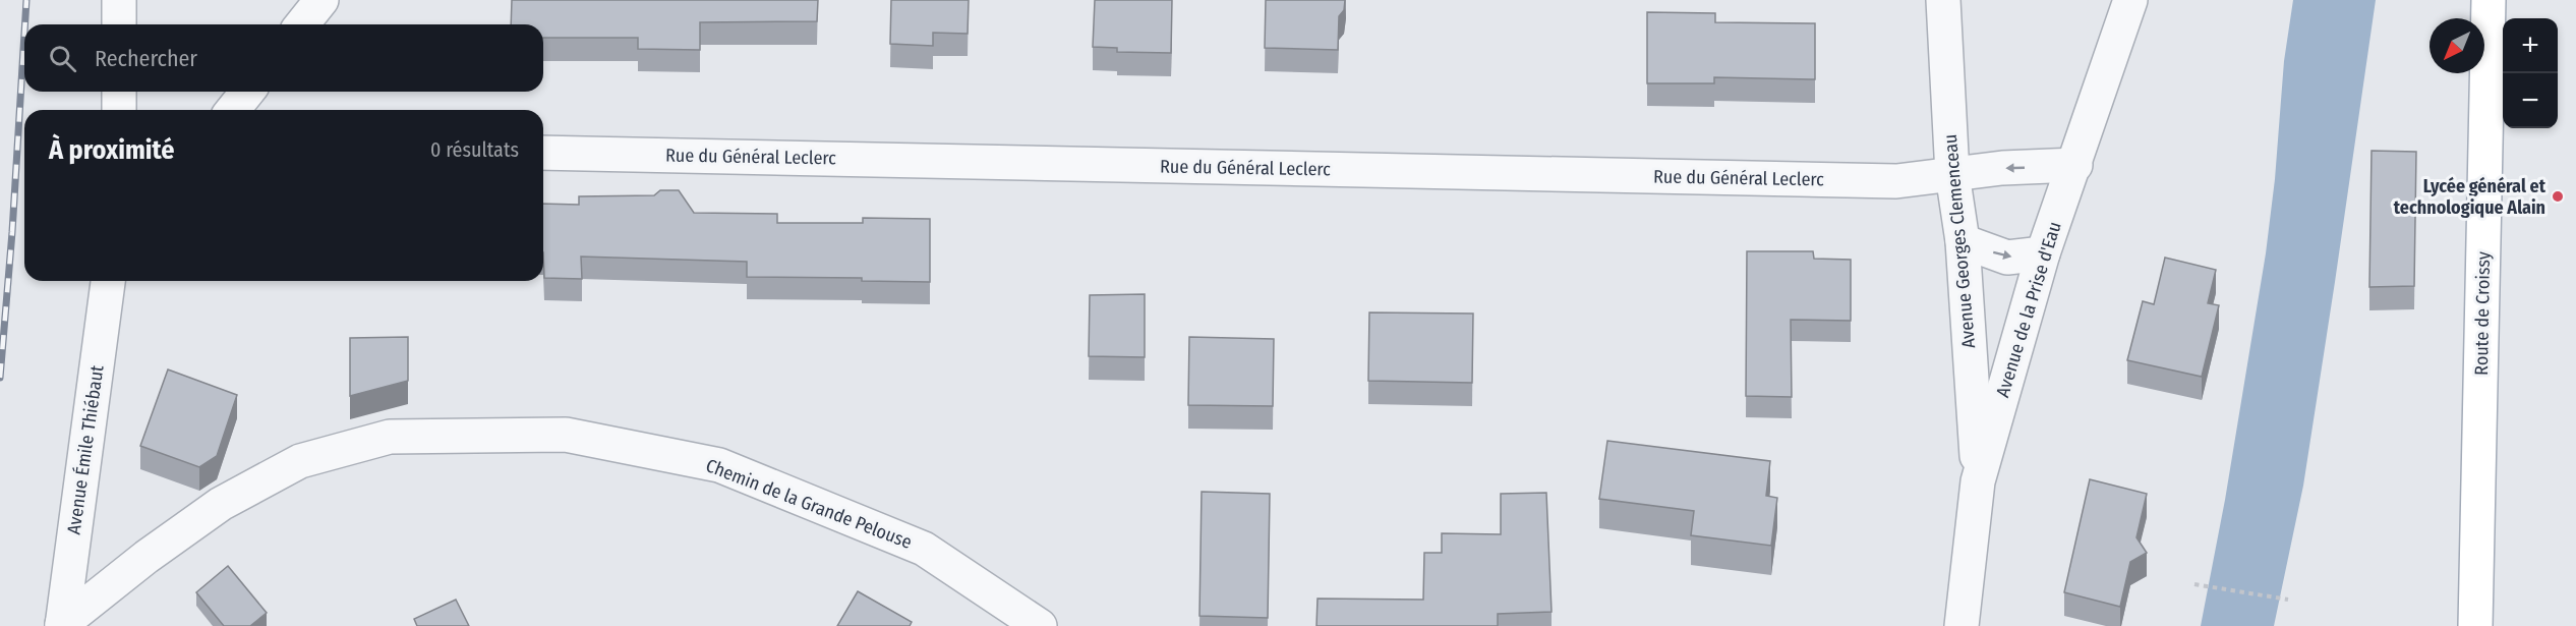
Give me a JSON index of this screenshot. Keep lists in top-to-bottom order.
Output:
{
  "streets": {
    "main road": ["Route de Croissy"],
    "street": [
      "Rue du Général Leclerc",
      "Avenue Georges Clemenceau",
      "Avenue de la Prise d'Eau",
      "Avenue Émile Thiébaut",
      "Chemin de la Grande Pelouse"
    ]
  },
  "crossings": [
    ["Rue du Général Leclerc", "Avenue Georges Clemenceau"],
    ["Rue du Général Leclerc", "Avenue de la Prise d'Eau"],
    ["Avenue Georges Clemenceau", "Avenue de la Prise d'Eau"],
    ["Avenue Émile Thiébaut", "Chemin de la Grande Pelouse"]
  ],
  "places": ["Lycée général et technologique Alain"],
  "north": "bottom left",
  "page": {
    "map_buttons": ["+", "−"],
    "search": "Rechercher",
    "heading": ["À proximité", "0 résultats"]
  }
}
